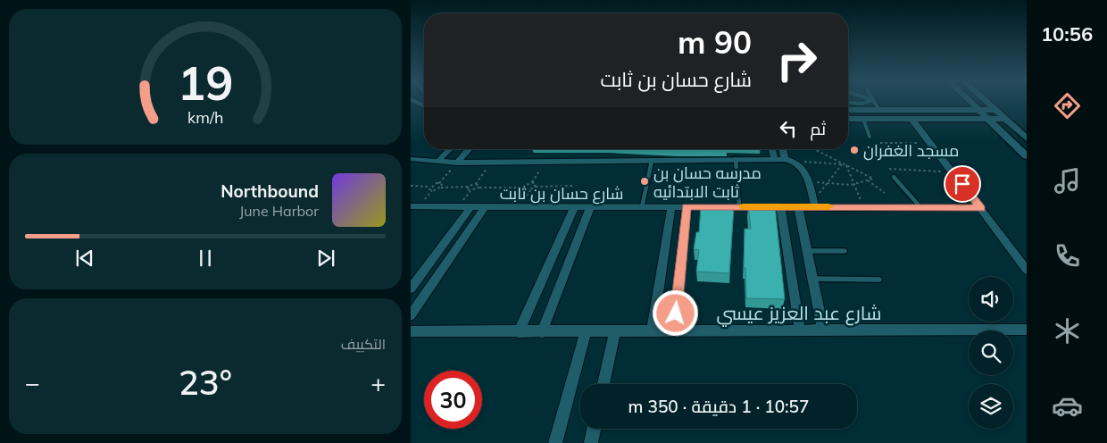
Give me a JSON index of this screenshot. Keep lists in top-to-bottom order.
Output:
{
  "streets": {
    "street": ["شارع حسان بن ثابت", "شارع عبد العزيز عيسي"]
  },
  "places": ["مسجد الغفران", "مدرسه حسان بن ثابت الابتدائيه"],
  "page": {
    "tabs": "10:56",
    "turn": ["90 m", "شارع حسان بن ثابت"],
    "then": "ثم",
    "song": ["Northbound", "June Harbor"],
    "tile": "التكييف",
    "heat": ["−", "23°", "+"],
    "limit": "30",
    "trip": "10:57 · 1 دقيقة · 350 m",
    "gauge": ["19", "km/h"]
  }
}
